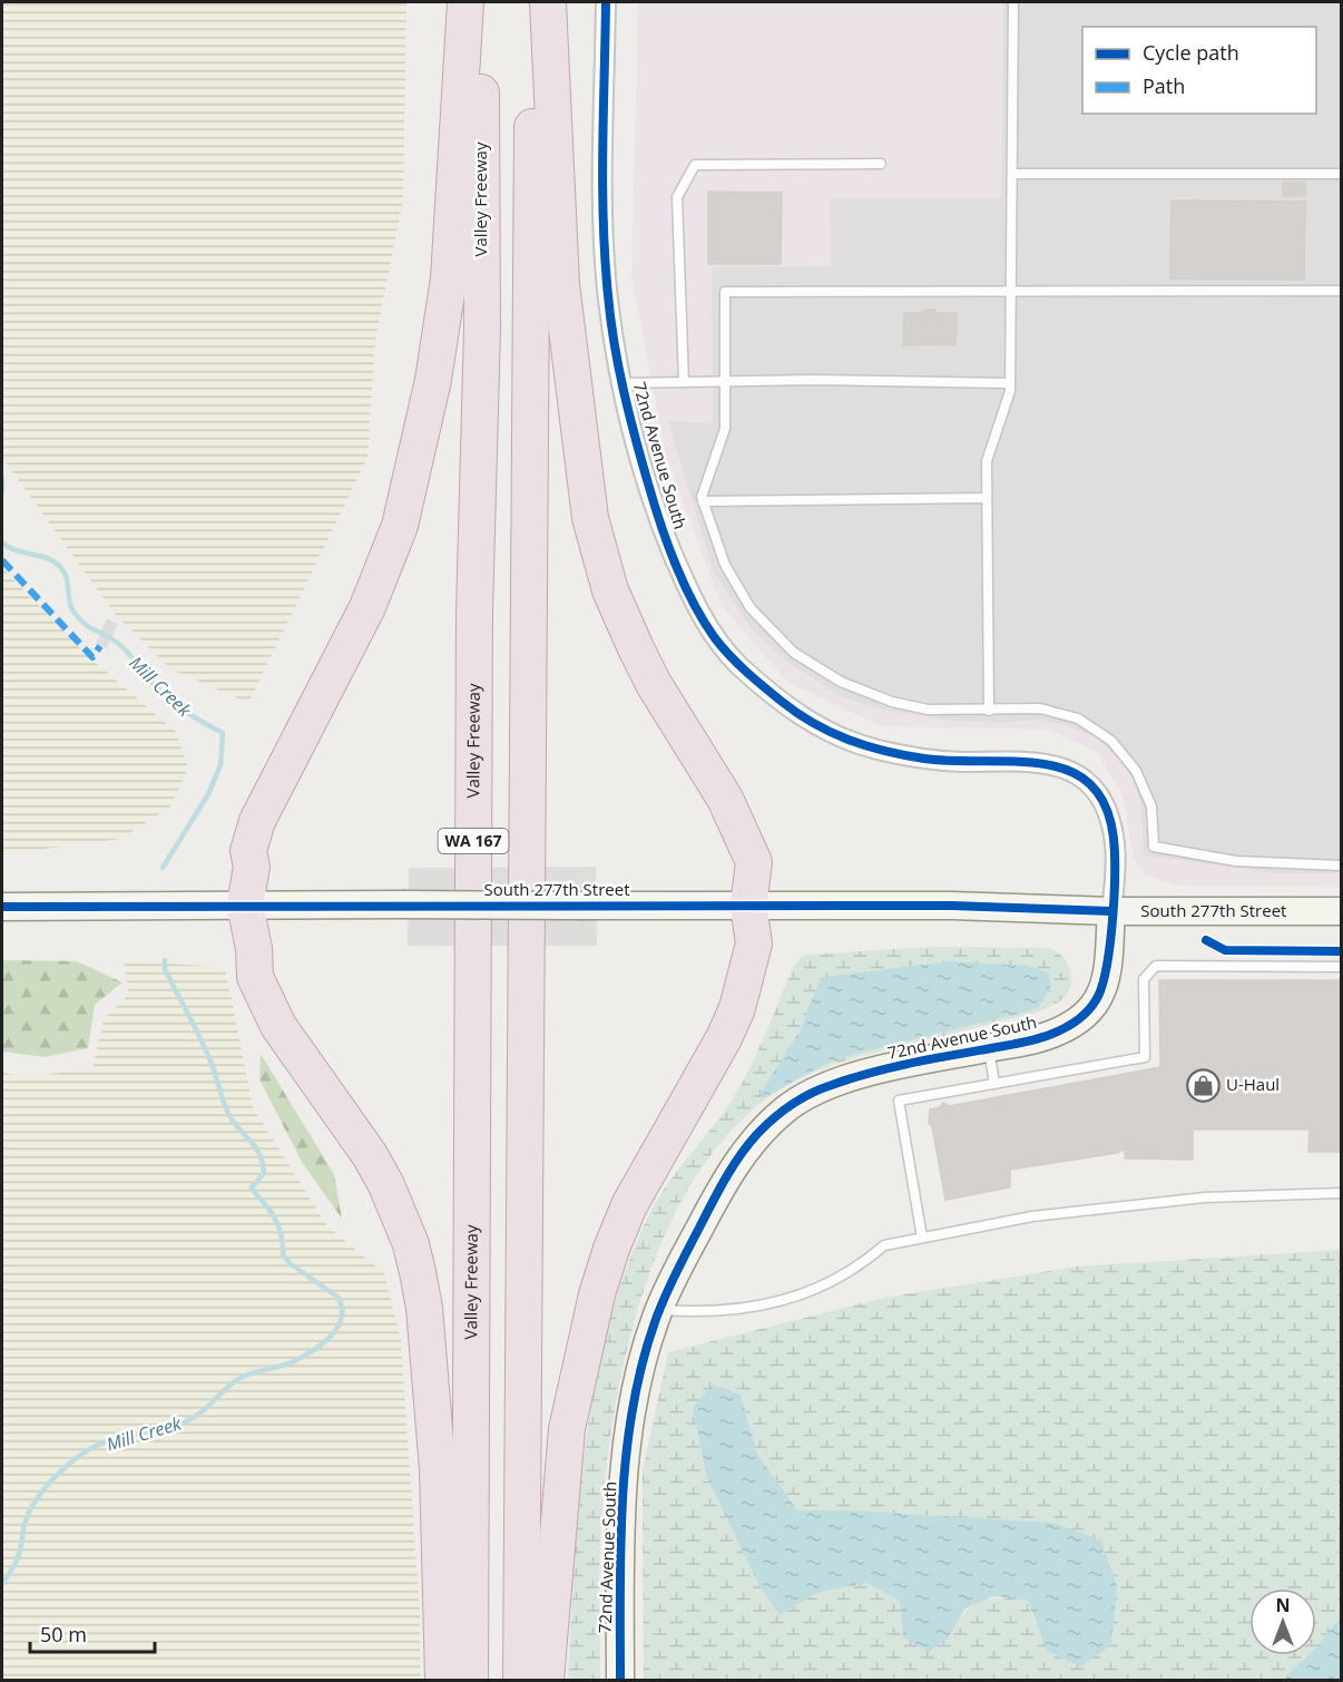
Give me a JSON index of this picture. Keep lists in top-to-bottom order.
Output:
{
  "streets": {
    "highway": ["Valley Freeway", "WA 167"],
    "main road": ["72nd Avenue South", "South 277th Street"]
  },
  "crossings": [
    ["72nd Avenue South", "South 277th Street"]
  ],
  "water": ["Mill Creek"],
  "places": {
    "shop": ["U-Haul"]
  },
  "legend": ["Cycle path", "Path"],
  "scale_bar": "50 m",
  "north": "top"
}
